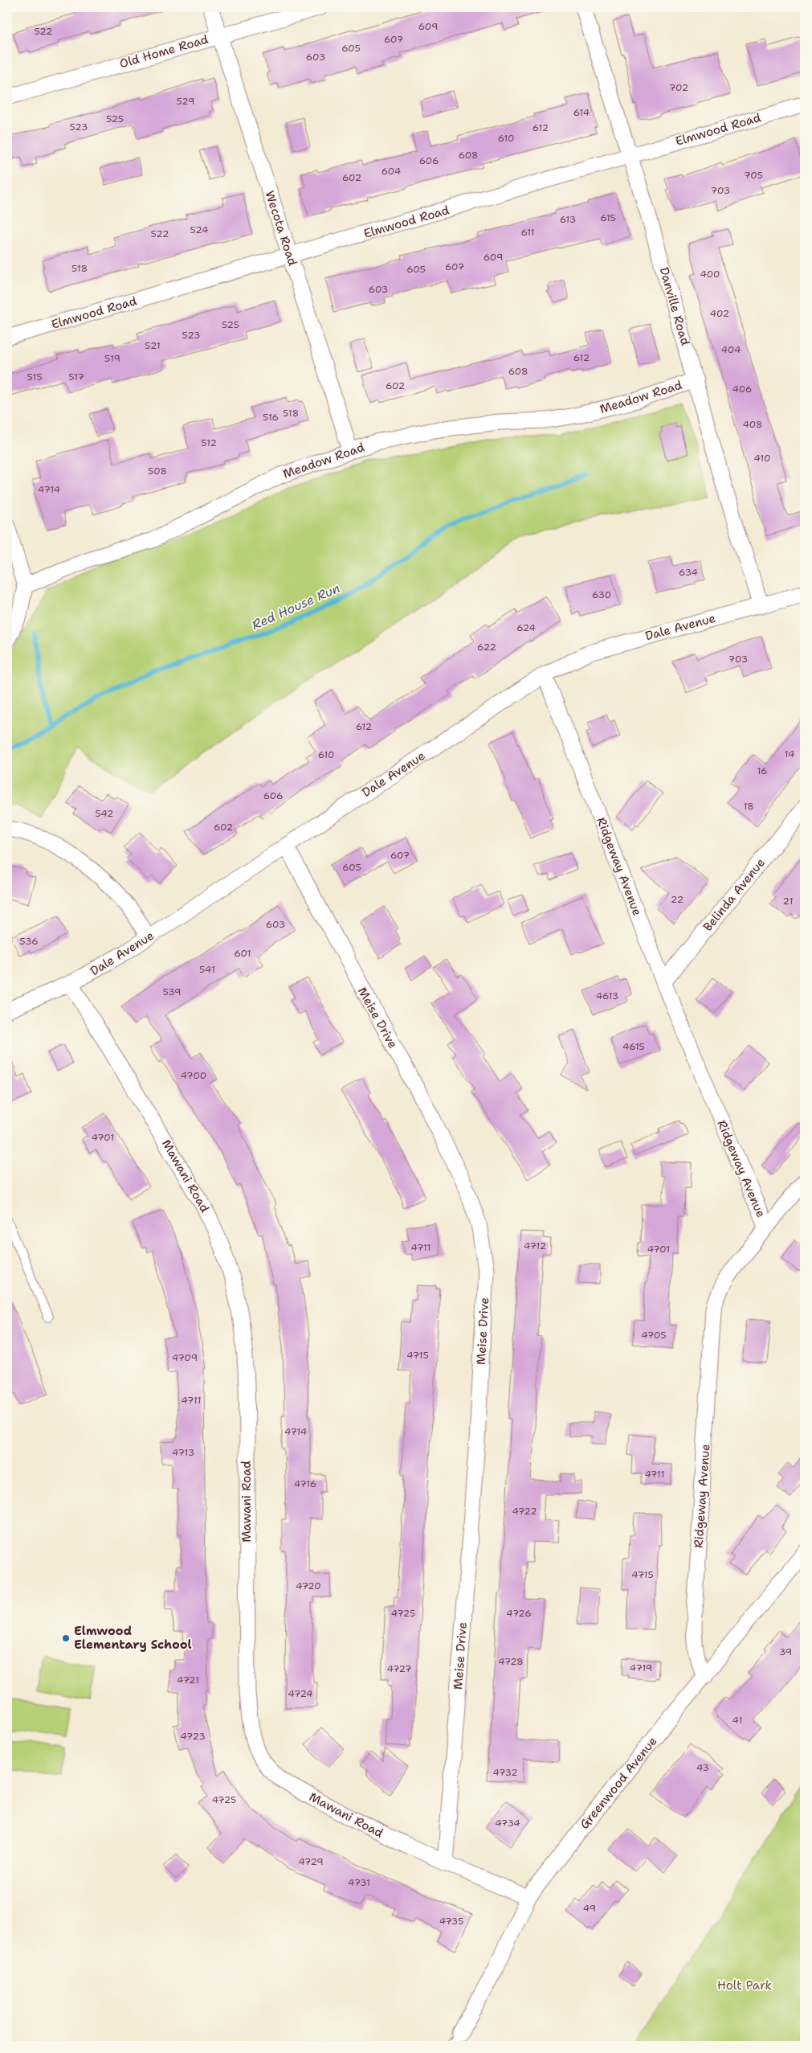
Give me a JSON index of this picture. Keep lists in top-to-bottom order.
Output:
{
  "streets": {
    "street": [
      "Old Home Road",
      "Elmwood Road",
      "Wecota Road",
      "Danville Road",
      "Meadow Road",
      "Dale Avenue",
      "Ridgeway Avenue",
      "Belinda Avenue",
      "Meise Drive",
      "Mawani Road",
      "Greenwood Avenue"
    ]
  },
  "crossings": [
    ["Old Home Road", "Wecota Road"],
    ["Elmwood Road", "Wecota Road"],
    ["Elmwood Road", "Danville Road"],
    ["Wecota Road", "Meadow Road"],
    ["Danville Road", "Meadow Road"],
    ["Danville Road", "Dale Avenue"],
    ["Dale Avenue", "Ridgeway Avenue"],
    ["Dale Avenue", "Meise Drive"],
    ["Dale Avenue", "Mawani Road"],
    ["Ridgeway Avenue", "Belinda Avenue"],
    ["Ridgeway Avenue", "Greenwood Avenue"],
    ["Meise Drive", "Mawani Road"],
    ["Mawani Road", "Greenwood Avenue"]
  ],
  "water": ["Red House Run"],
  "parks": ["Holt Park"],
  "places": ["Elmwood Elementary School"],
  "house_numbers": [
    "609",
    "522",
    "607",
    "605",
    "603",
    "702",
    "529",
    "614",
    "525",
    "523",
    "612",
    "610",
    "608",
    "606",
    "604",
    "705",
    "602",
    "703",
    "615",
    "613",
    "524",
    "611",
    "522",
    "609",
    "607",
    "518",
    "605",
    "400",
    "603",
    "402",
    "525",
    "523",
    "521",
    "404",
    "612",
    "519",
    "608",
    "515",
    "517",
    "602",
    "406",
    "518",
    "516",
    "408",
    "512",
    "410",
    "508",
    "4714",
    "634",
    "630",
    "624",
    "622",
    "703",
    "612",
    "14",
    "610",
    "16",
    "606",
    "18",
    "542",
    "602",
    "607",
    "605",
    "22",
    "21",
    "603",
    "536",
    "601",
    "541",
    "539",
    "4613",
    "4615",
    "4700",
    "4701",
    "4712",
    "4711",
    "4701",
    "4705",
    "4715",
    "4709",
    "4711",
    "4714",
    "4713",
    "4711",
    "4716",
    "4722",
    "4715",
    "4720",
    "4725",
    "4726",
    "39",
    "4728",
    "4719",
    "4727",
    "4721",
    "4724",
    "41",
    "4723",
    "43",
    "4732",
    "4725",
    "4734",
    "4729",
    "4731",
    "49",
    "4735"
  ]
}
